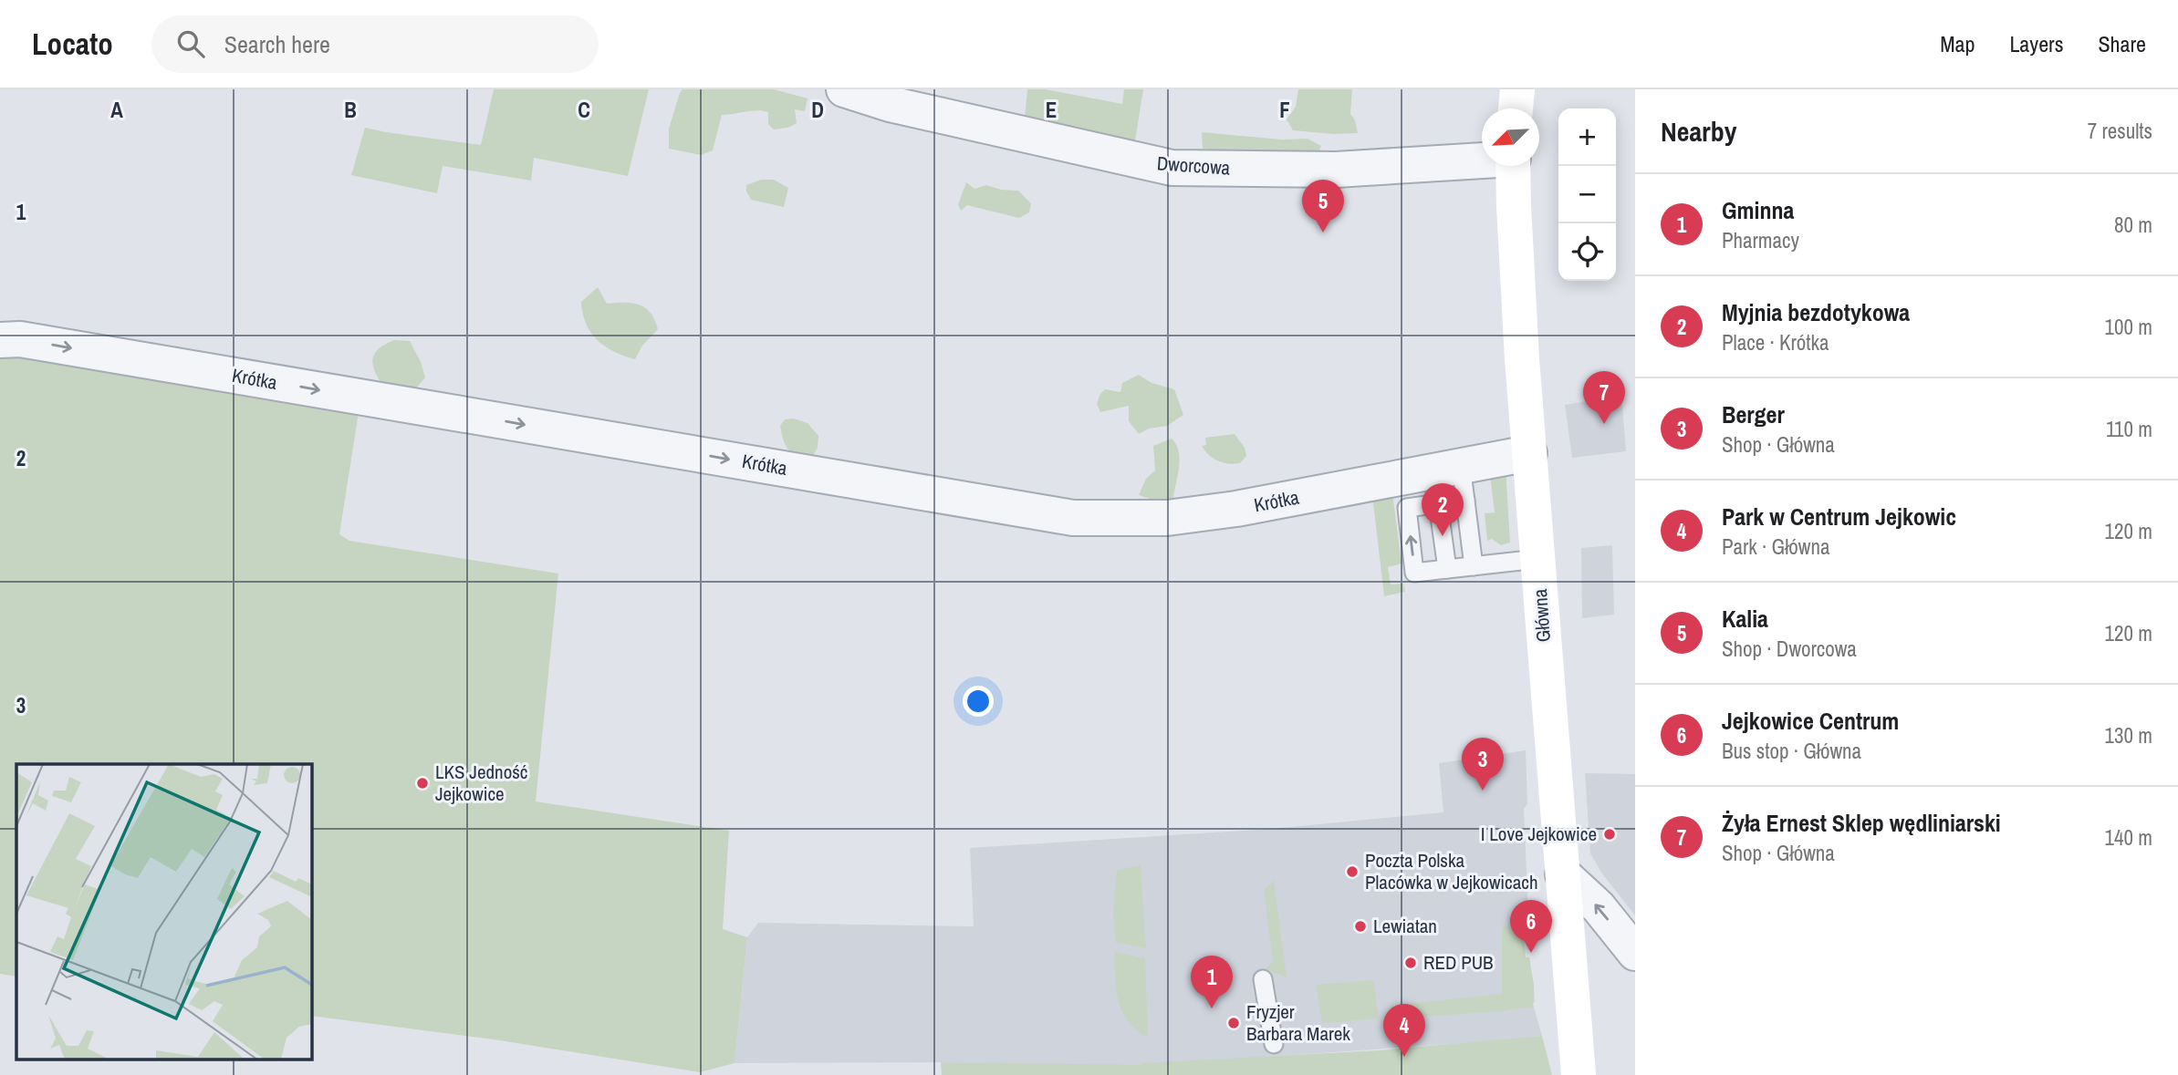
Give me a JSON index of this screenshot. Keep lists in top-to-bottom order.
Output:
{
  "streets": {
    "street": ["Dworcowa", "Krótka", "Główna"]
  },
  "crossings": [
    ["Krótka", "Główna"]
  ],
  "one_way": ["Krótka"],
  "places": [
    "LKS Jedność Jejkowice",
    "I Love Jejkowice",
    "Poczta Polska Placówka w Jejkowicach",
    "Lewiatan",
    "RED PUB",
    "Fryzjer Barbara Marek"
  ],
  "north": "bottom left",
  "page": {
    "header": "Locato",
    "search": "Search here",
    "nav": ["Map", "Layers", "Share"],
    "heading": ["Nearby", "7 results"],
    "map_buttons": ["+", "−"],
    "list": [
      {
        "mark": "1",
        "name": "Gminna",
        "note": "Pharmacy",
        "value": "80 m"
      },
      {
        "mark": "2",
        "name": "Myjnia bezdotykowa",
        "note": "Place · Krótka",
        "value": "100 m"
      },
      {
        "mark": "3",
        "name": "Berger",
        "note": "Shop · Główna",
        "value": "110 m"
      },
      {
        "mark": "4",
        "name": "Park w Centrum Jejkowic",
        "note": "Park · Główna",
        "value": "120 m"
      },
      {
        "mark": "5",
        "name": "Kalia",
        "note": "Shop · Dworcowa",
        "value": "120 m"
      },
      {
        "mark": "6",
        "name": "Jejkowice Centrum",
        "note": "Bus stop · Główna",
        "value": "130 m"
      },
      {
        "mark": "7",
        "name": "Żyła Ernest Sklep wędliniarski",
        "note": "Shop · Główna",
        "value": "140 m"
      }
    ],
    "pins": [
      "5",
      "7",
      "2",
      "3",
      "6",
      "1",
      "4"
    ]
  },
  "grid": {
    "columns": [
      "A",
      "B",
      "C",
      "D",
      "E",
      "F"
    ],
    "rows": ["1", "2", "3"]
  }
}
